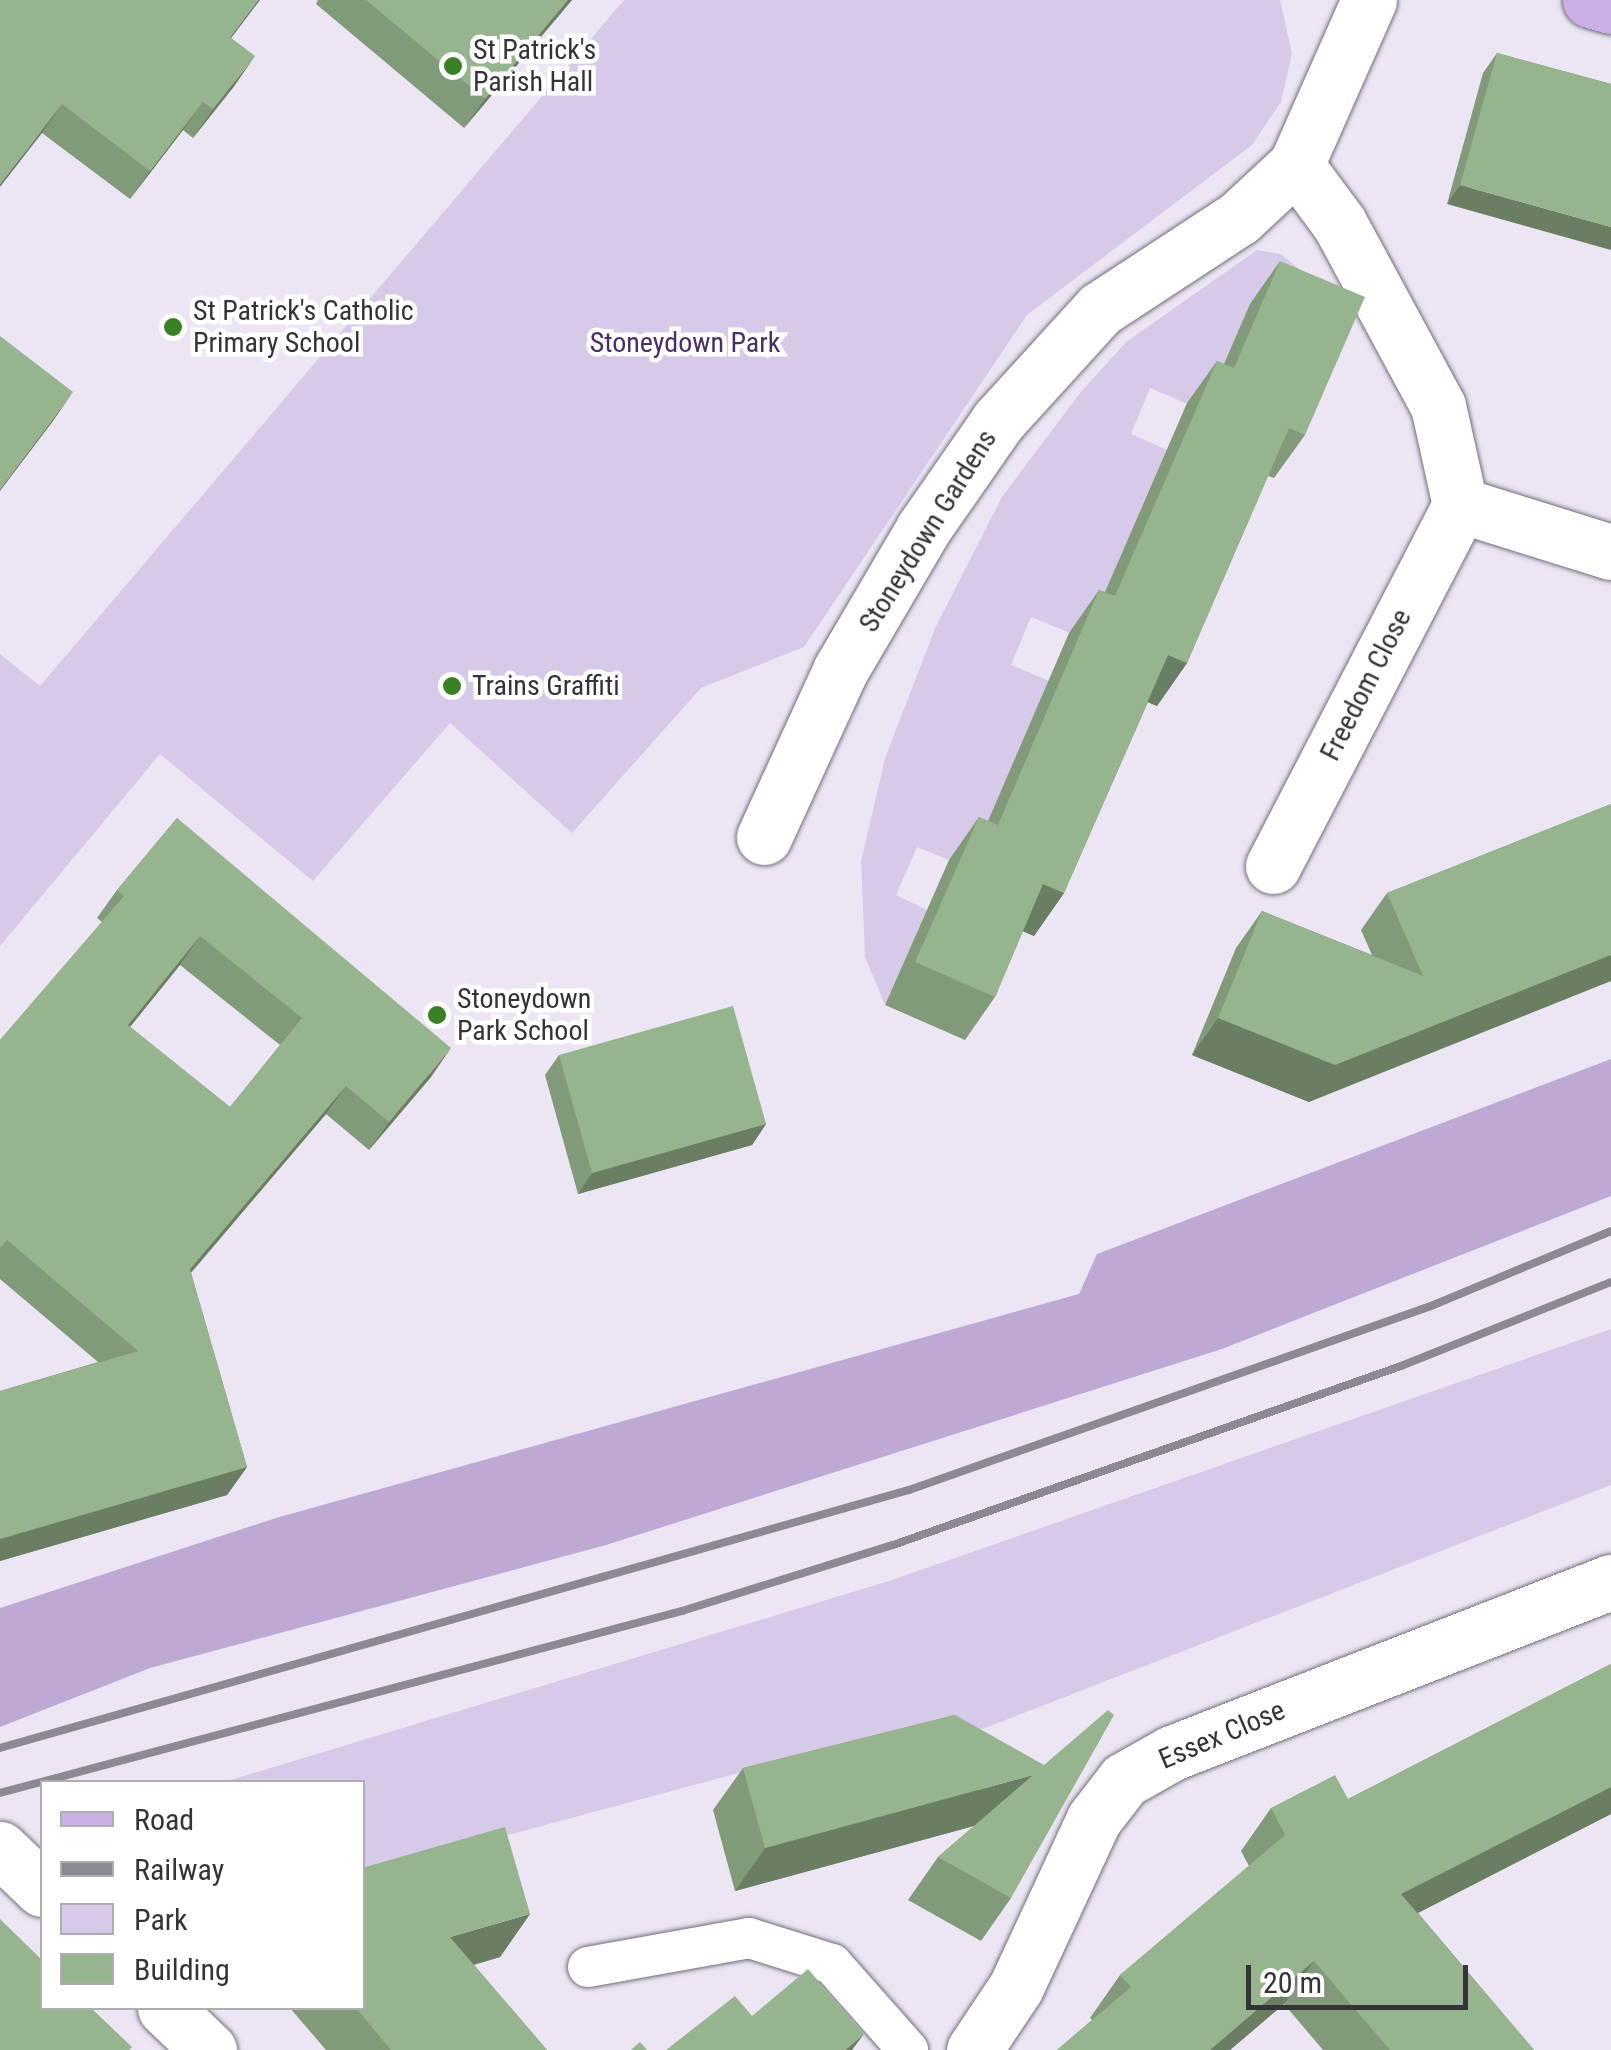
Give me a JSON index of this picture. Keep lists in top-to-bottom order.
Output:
{
  "streets": {
    "street": ["Stoneydown Gardens", "Freedom Close", "Essex Close"]
  },
  "parks": ["Stoneydown Park"],
  "places": [
    "St Patrick's Parish Hall",
    "St Patrick's Catholic Primary School",
    "Trains Graffiti",
    "Stoneydown Park School"
  ],
  "legend": [
    "Road",
    "Railway",
    "Park",
    "Building"
  ],
  "scale_bar": "20 m"
}
